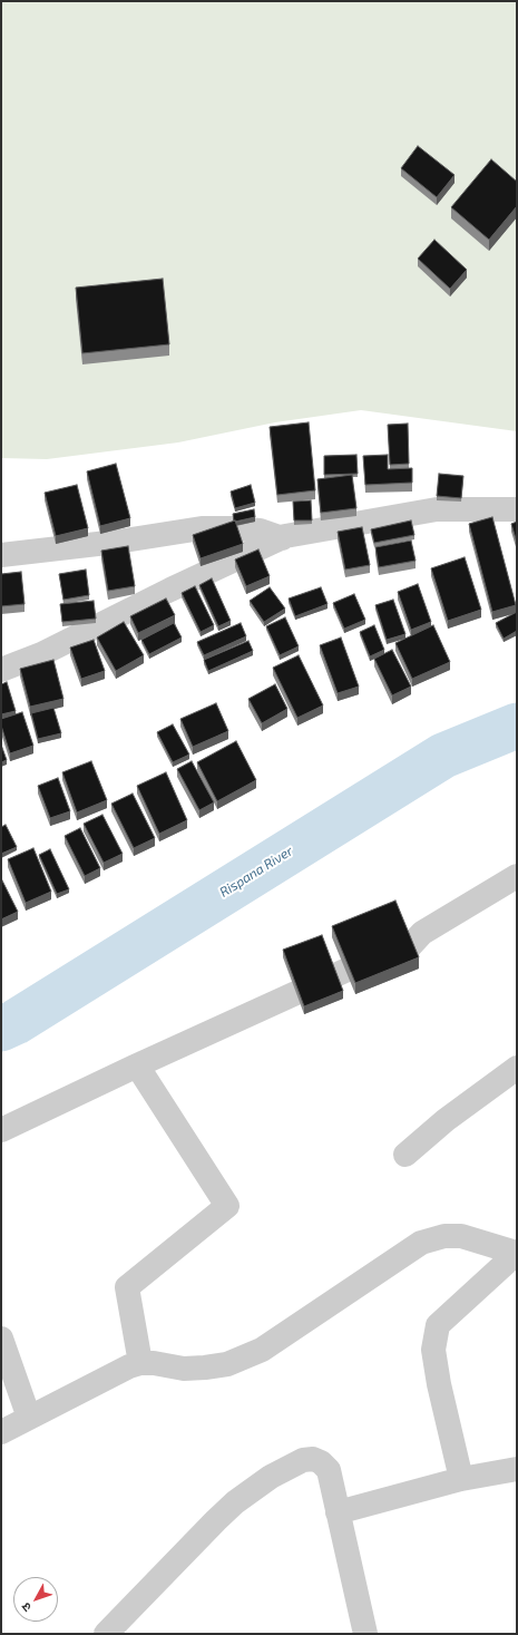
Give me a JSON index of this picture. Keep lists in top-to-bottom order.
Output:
{
  "water": ["Rispana River"],
  "north": "bottom left"
}
